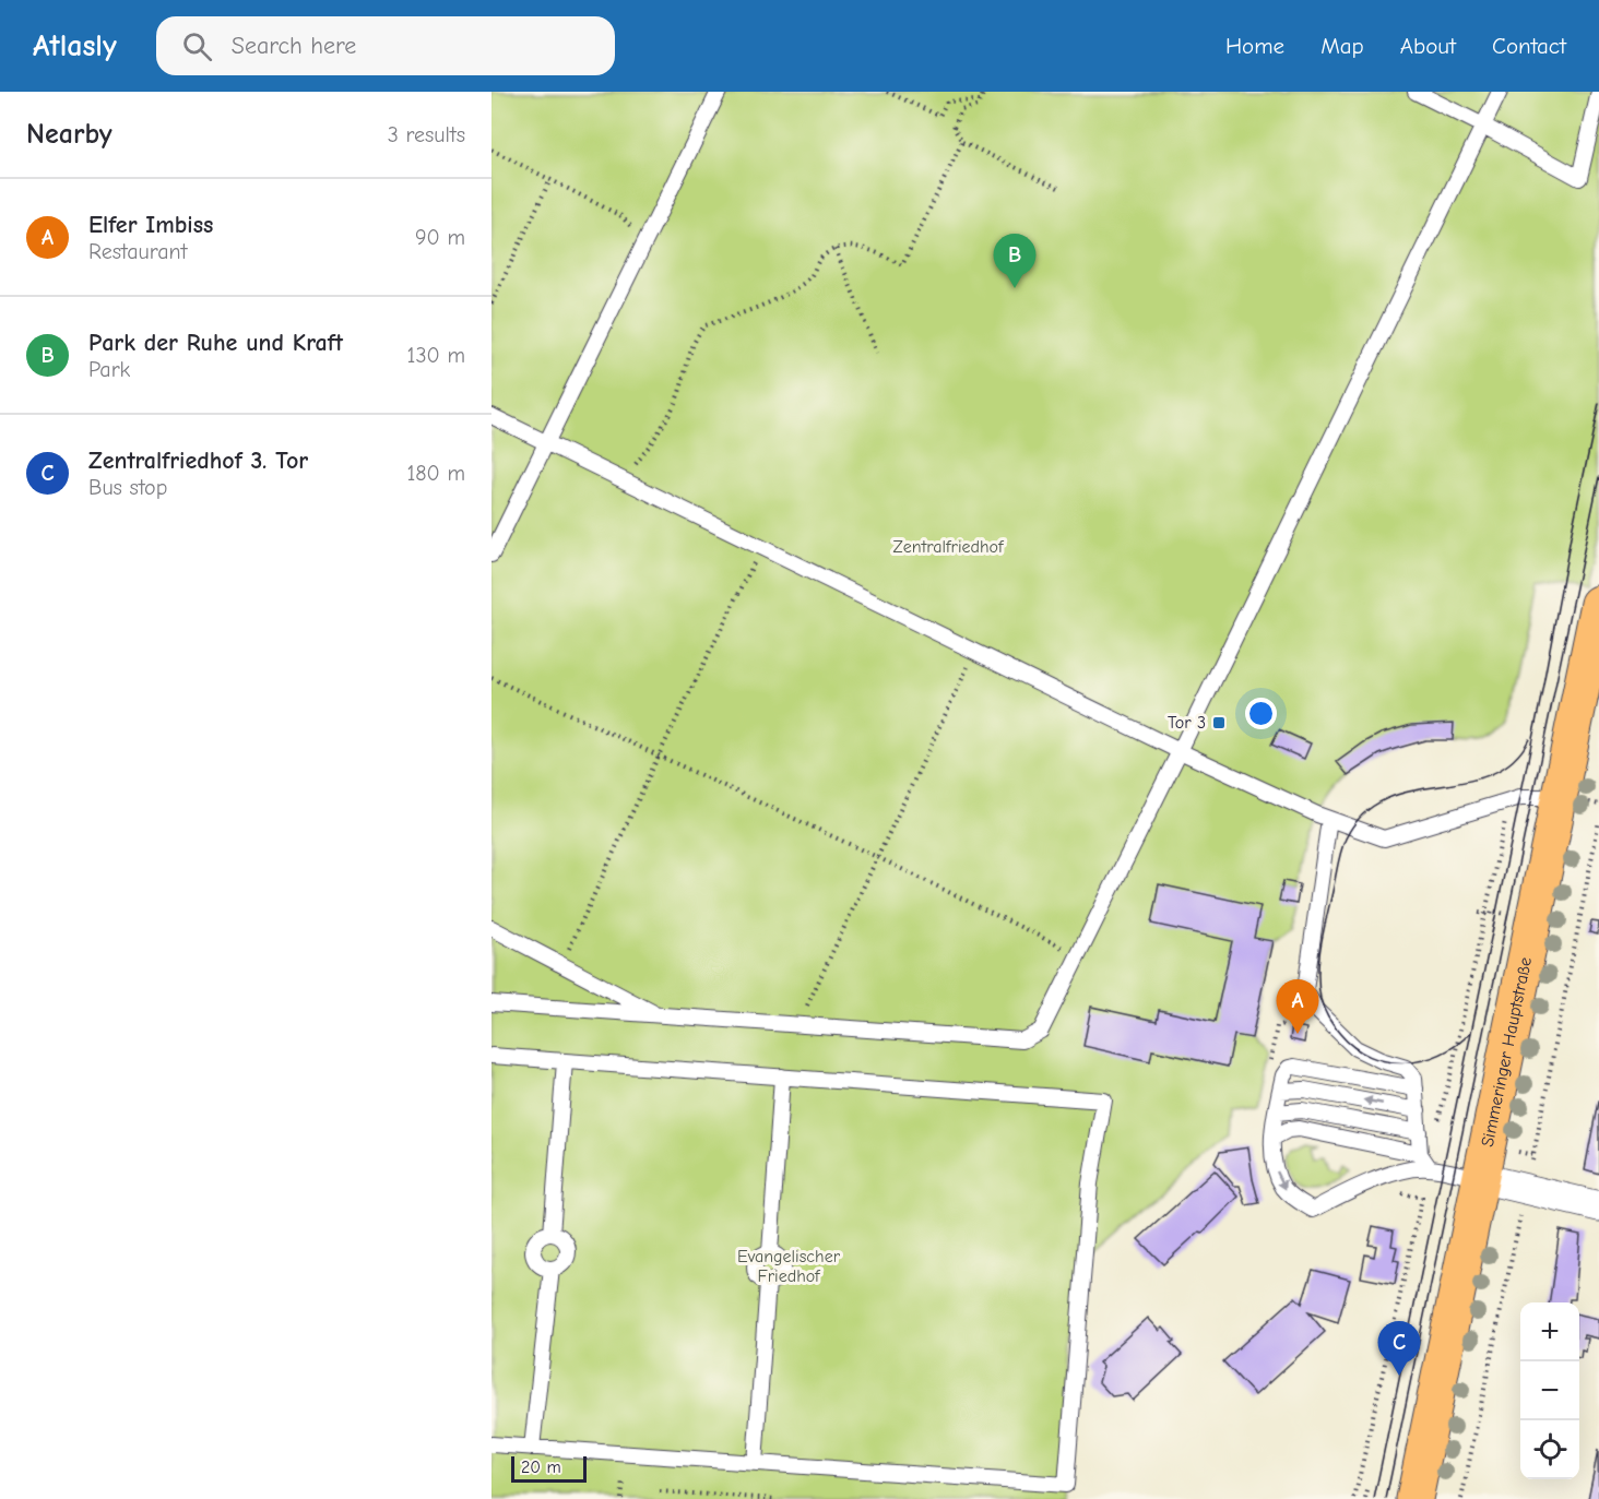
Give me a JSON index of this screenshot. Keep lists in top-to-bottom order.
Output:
{
  "streets": {
    "main road": ["Simmeringer Hauptstraße"]
  },
  "parks": ["Zentralfriedhof", "Evangelischer Friedhof"],
  "places": {
    "transit": ["Tor 3"]
  },
  "scale_bar": "20 m",
  "page": {
    "header": "Atlasly",
    "search": "Search here",
    "nav": [
      "Home",
      "Map",
      "About",
      "Contact"
    ],
    "heading": ["Nearby", "3 results"],
    "list": [
      {
        "mark": "A",
        "name": "Elfer Imbiss",
        "note": "Restaurant",
        "value": "90 m"
      },
      {
        "mark": "B",
        "name": "Park der Ruhe und Kraft",
        "note": "Park",
        "value": "130 m"
      },
      {
        "mark": "C",
        "name": "Zentralfriedhof 3. Tor",
        "note": "Bus stop",
        "value": "180 m"
      }
    ],
    "pins": ["B", "A", "C"],
    "map_buttons": ["+", "−"],
    "scale": "20 m"
  }
}
